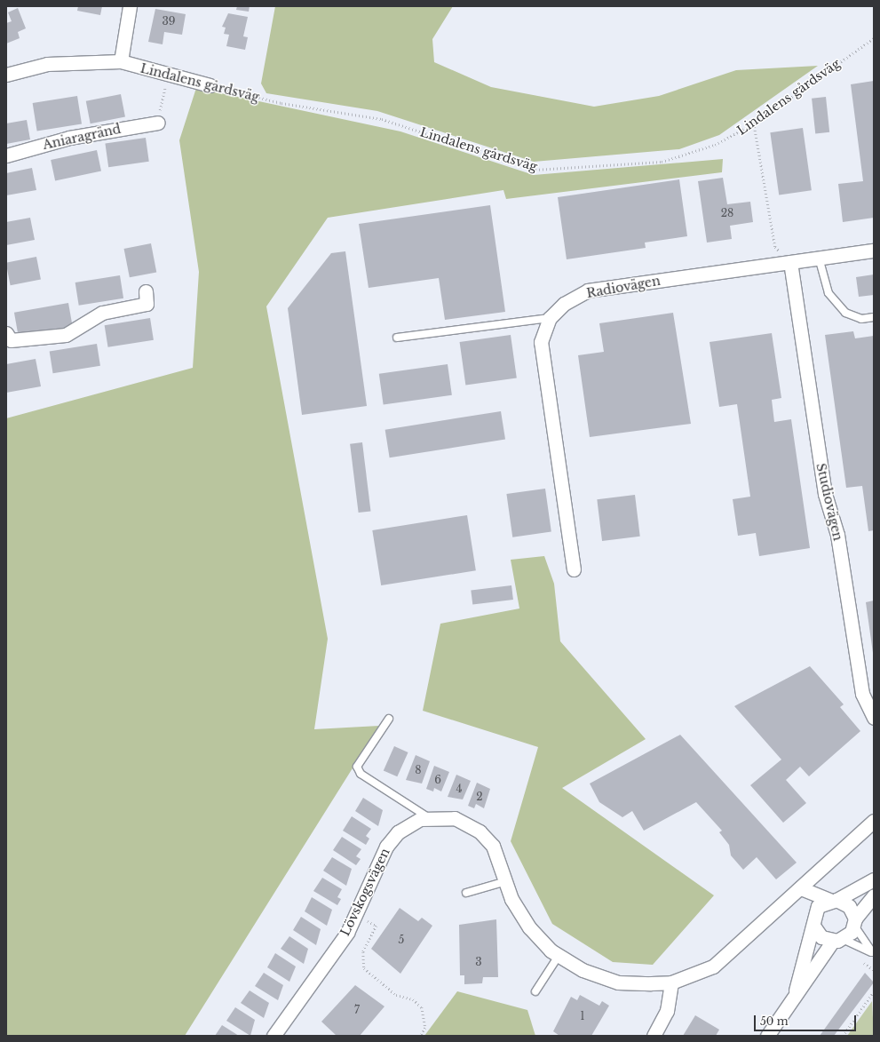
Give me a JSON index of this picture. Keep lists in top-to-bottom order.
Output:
{
  "streets": {
    "street": [
      "Lindalens gårdsväg",
      "Aniaragränd",
      "Radiovägen",
      "Studiovägen",
      "Lövskogsvägen"
    ]
  },
  "crossings": [
    ["Radiovägen", "Studiovägen"]
  ],
  "house_numbers": [
    "39",
    "28",
    "8",
    "6",
    "4",
    "2",
    "5",
    "3",
    "7",
    "1"
  ],
  "scale_bar": "50 m"
}
